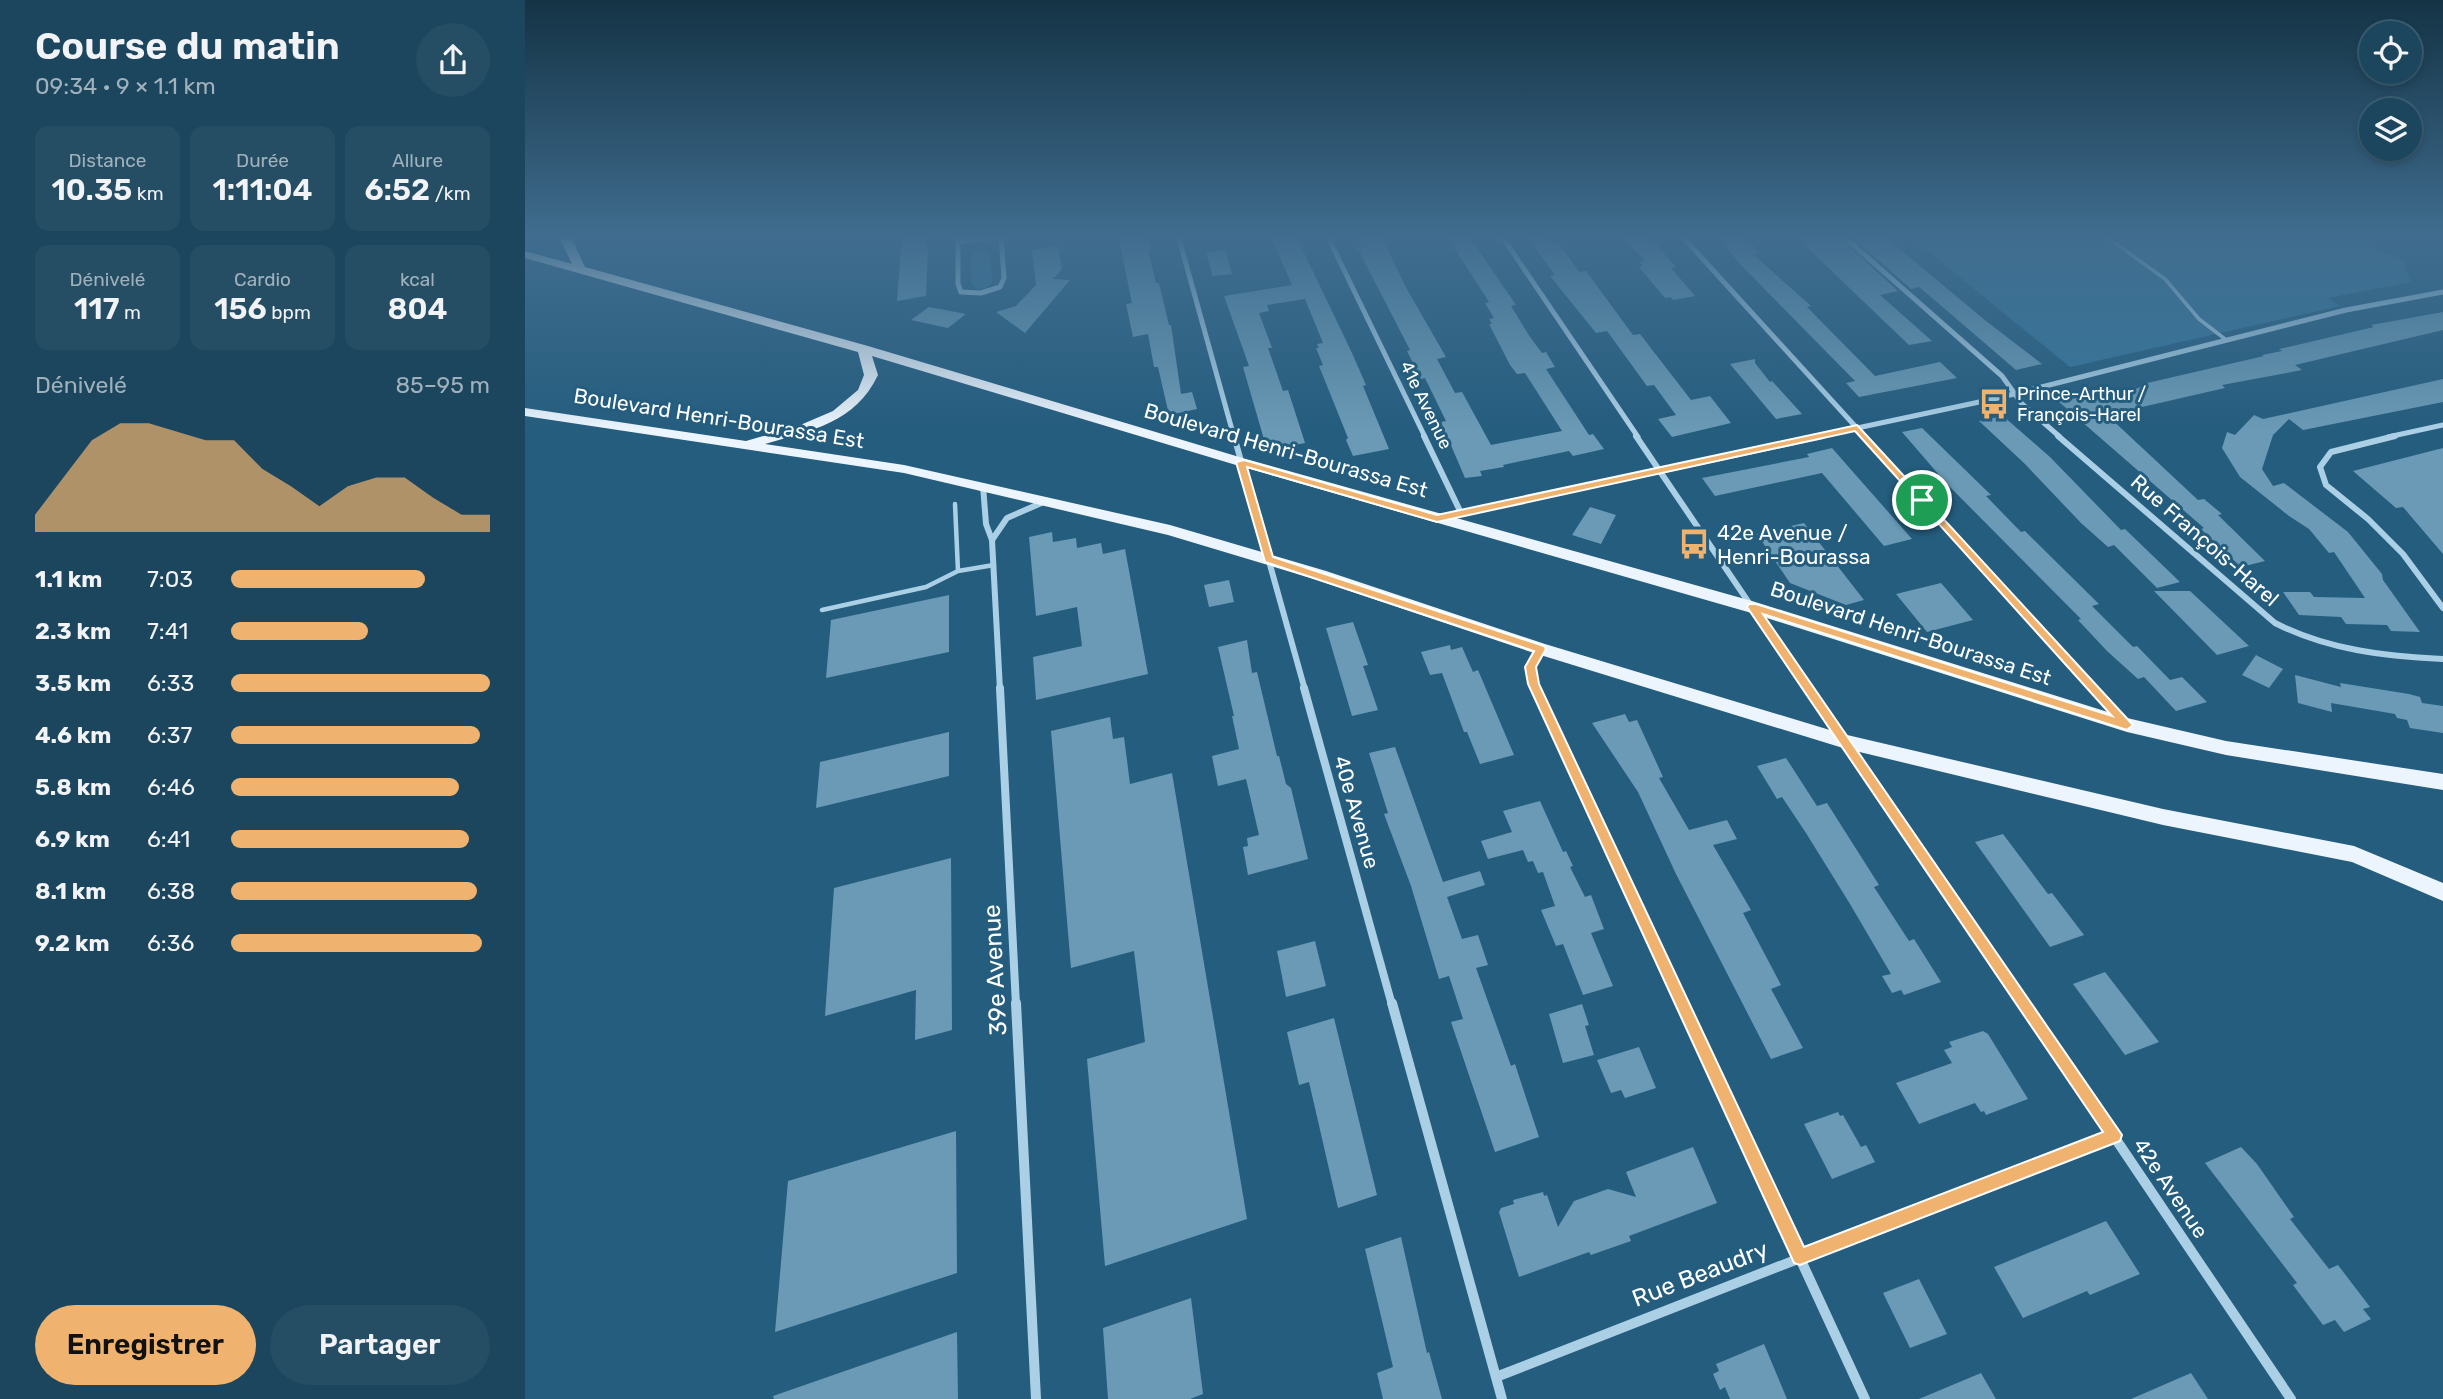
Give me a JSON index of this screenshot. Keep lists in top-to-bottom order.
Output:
{
  "streets": {
    "main road": ["Boulevard Henri-Bourassa Est"],
    "street": [
      "41e Avenue",
      "Rue François-Harel",
      "40e Avenue",
      "39e Avenue",
      "42e Avenue",
      "Rue Beaudry"
    ]
  },
  "crossings": [
    ["Boulevard Henri-Bourassa Est", "40e Avenue"],
    ["Boulevard Henri-Bourassa Est", "39e Avenue"],
    ["Boulevard Henri-Bourassa Est", "42e Avenue"],
    ["40e Avenue", "Rue Beaudry"],
    ["42e Avenue", "Rue Beaudry"]
  ],
  "places": {
    "bus stop": ["Prince-Arthur / François-Harel", "42e Avenue / Henri-Bourassa"]
  },
  "page": {
    "heading": ["Course du matin", "09:34 · 9 × 1.1 km"],
    "stats": [
      ["Distance", "10.35 km"],
      ["Durée", "1:11:04"],
      ["Allure", "6:52 /km"],
      ["Dénivelé", "117 m"],
      ["Cardio", "156 bpm"],
      ["kcal", "804"]
    ],
    "chart": ["Dénivelé", "85–95 m"],
    "list": [
      {
        "name": "1.1 km",
        "note": "7:03"
      },
      {
        "name": "2.3 km",
        "note": "7:41"
      },
      {
        "name": "3.5 km",
        "note": "6:33"
      },
      {
        "name": "4.6 km",
        "note": "6:37"
      },
      {
        "name": "5.8 km",
        "note": "6:46"
      },
      {
        "name": "6.9 km",
        "note": "6:41"
      },
      {
        "name": "8.1 km",
        "note": "6:38"
      },
      {
        "name": "9.2 km",
        "note": "6:36"
      }
    ],
    "buttons": ["Enregistrer", "Partager"]
  }
}
